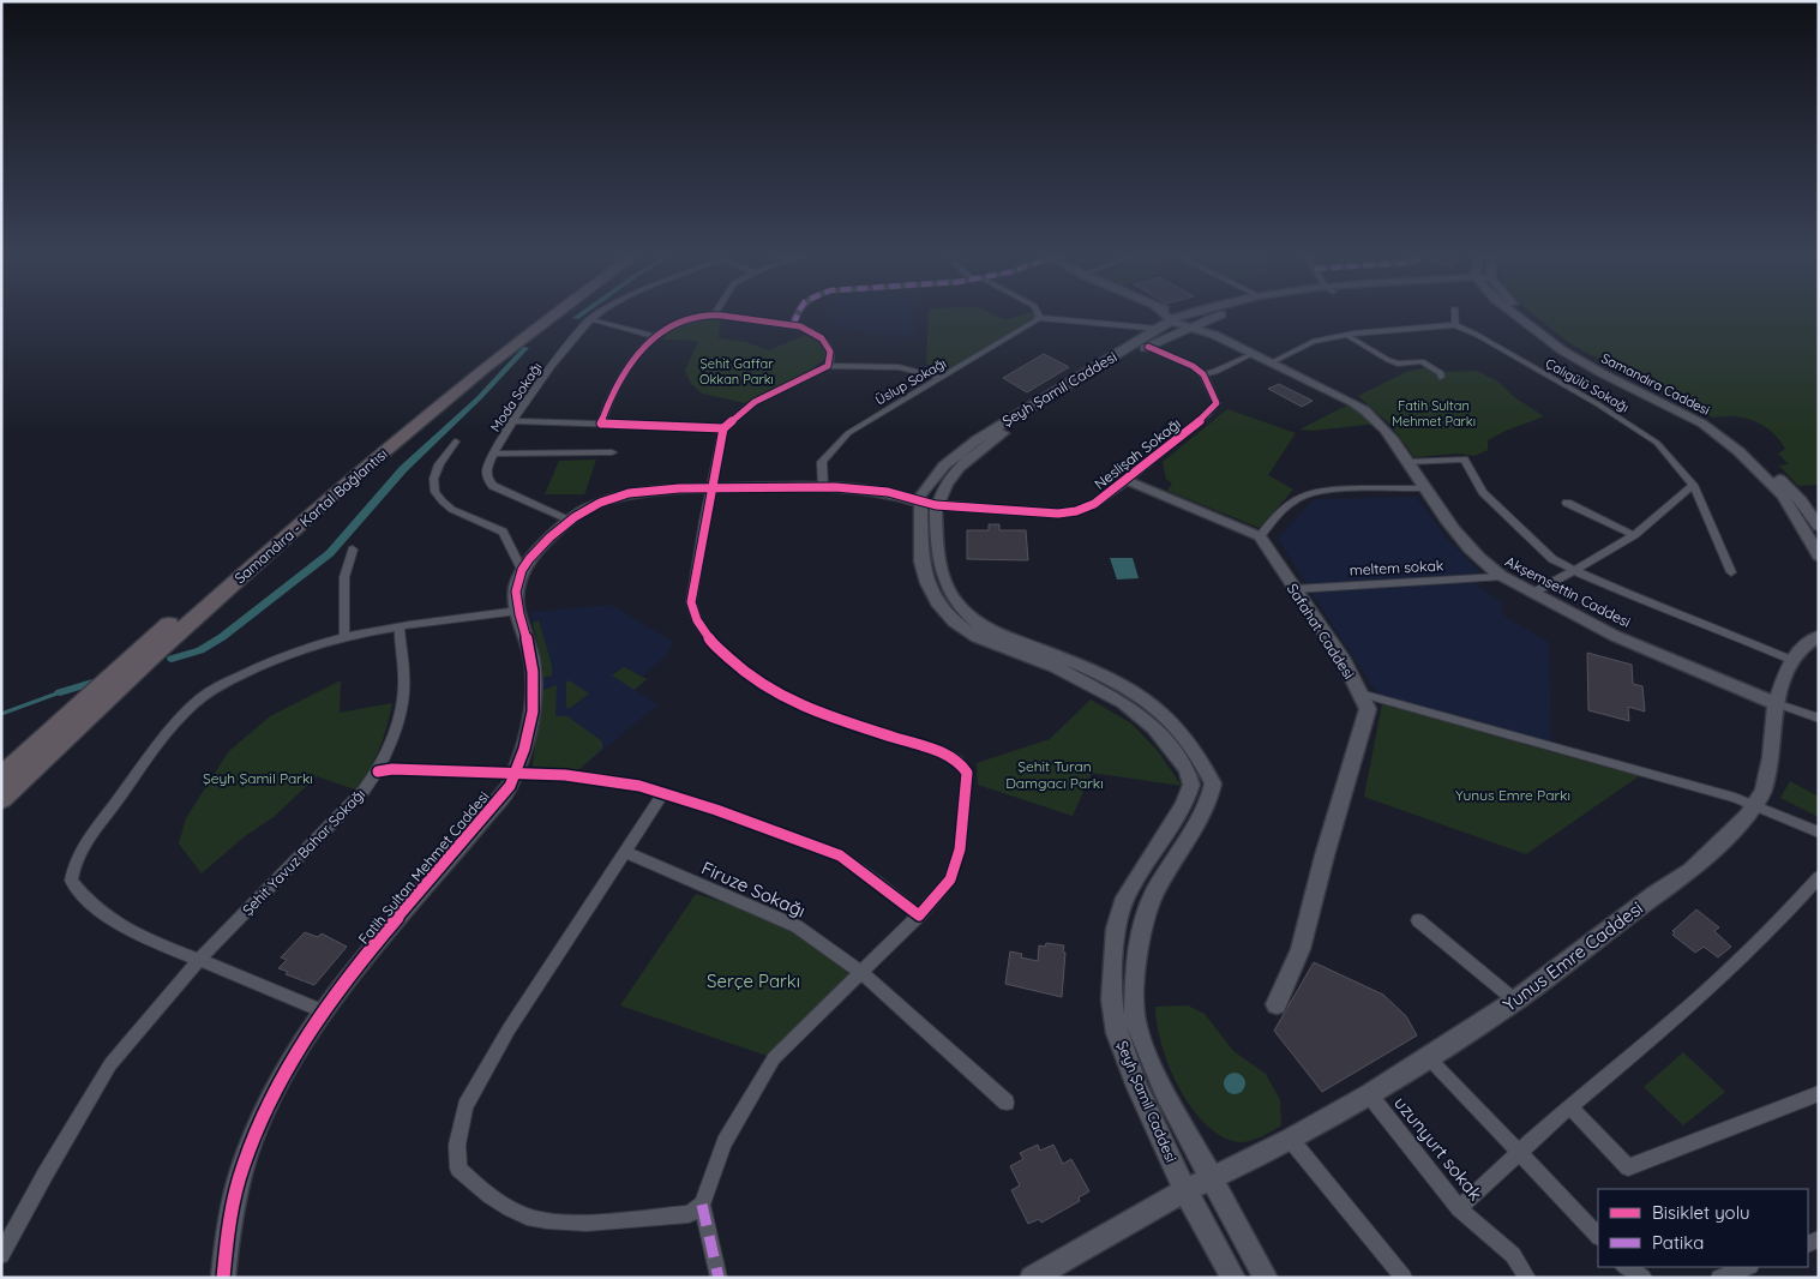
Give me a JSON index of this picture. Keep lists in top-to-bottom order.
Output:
{
  "streets": {
    "highway": ["Samandıra - Kartal Bağlantısı"],
    "street": [
      "Üslup Sokağı",
      "Samandıra Caddesi",
      "Çalıgülü Sokağı",
      "Şeyh Şamil Caddesi",
      "Moda Sokağı",
      "Neslişah Sokağı",
      "meltem sokak",
      "Akşemsettin Caddesi",
      "Safahat Caddesi",
      "Şehit Yavuz Bahar Sokağı",
      "Fatih Sultan Mehmet Caddesi",
      "Firuze Sokağı",
      "Yunus Emre Caddesi",
      "uzunyurt sokak"
    ]
  },
  "crossings": [
    ["Çalıgülü Sokağı", "Akşemsettin Caddesi"],
    ["Şeyh Şamil Caddesi", "Akşemsettin Caddesi"],
    ["Şeyh Şamil Caddesi", "Yunus Emre Caddesi"],
    ["meltem sokak", "Akşemsettin Caddesi"],
    ["meltem sokak", "Safahat Caddesi"],
    ["Akşemsettin Caddesi", "Yunus Emre Caddesi"],
    ["Yunus Emre Caddesi", "uzunyurt sokak"]
  ],
  "parks": [
    "Şehit Gaffar Okkan Parkı",
    "Fatih Sultan Mehmet Parkı",
    "Şehit Turan Damgacı Parkı",
    "Şeyh Şamil Parkı",
    "Yunus Emre Parkı",
    "Serçe Parkı"
  ],
  "legend": ["Bisiklet yolu", "Patika"]
}
